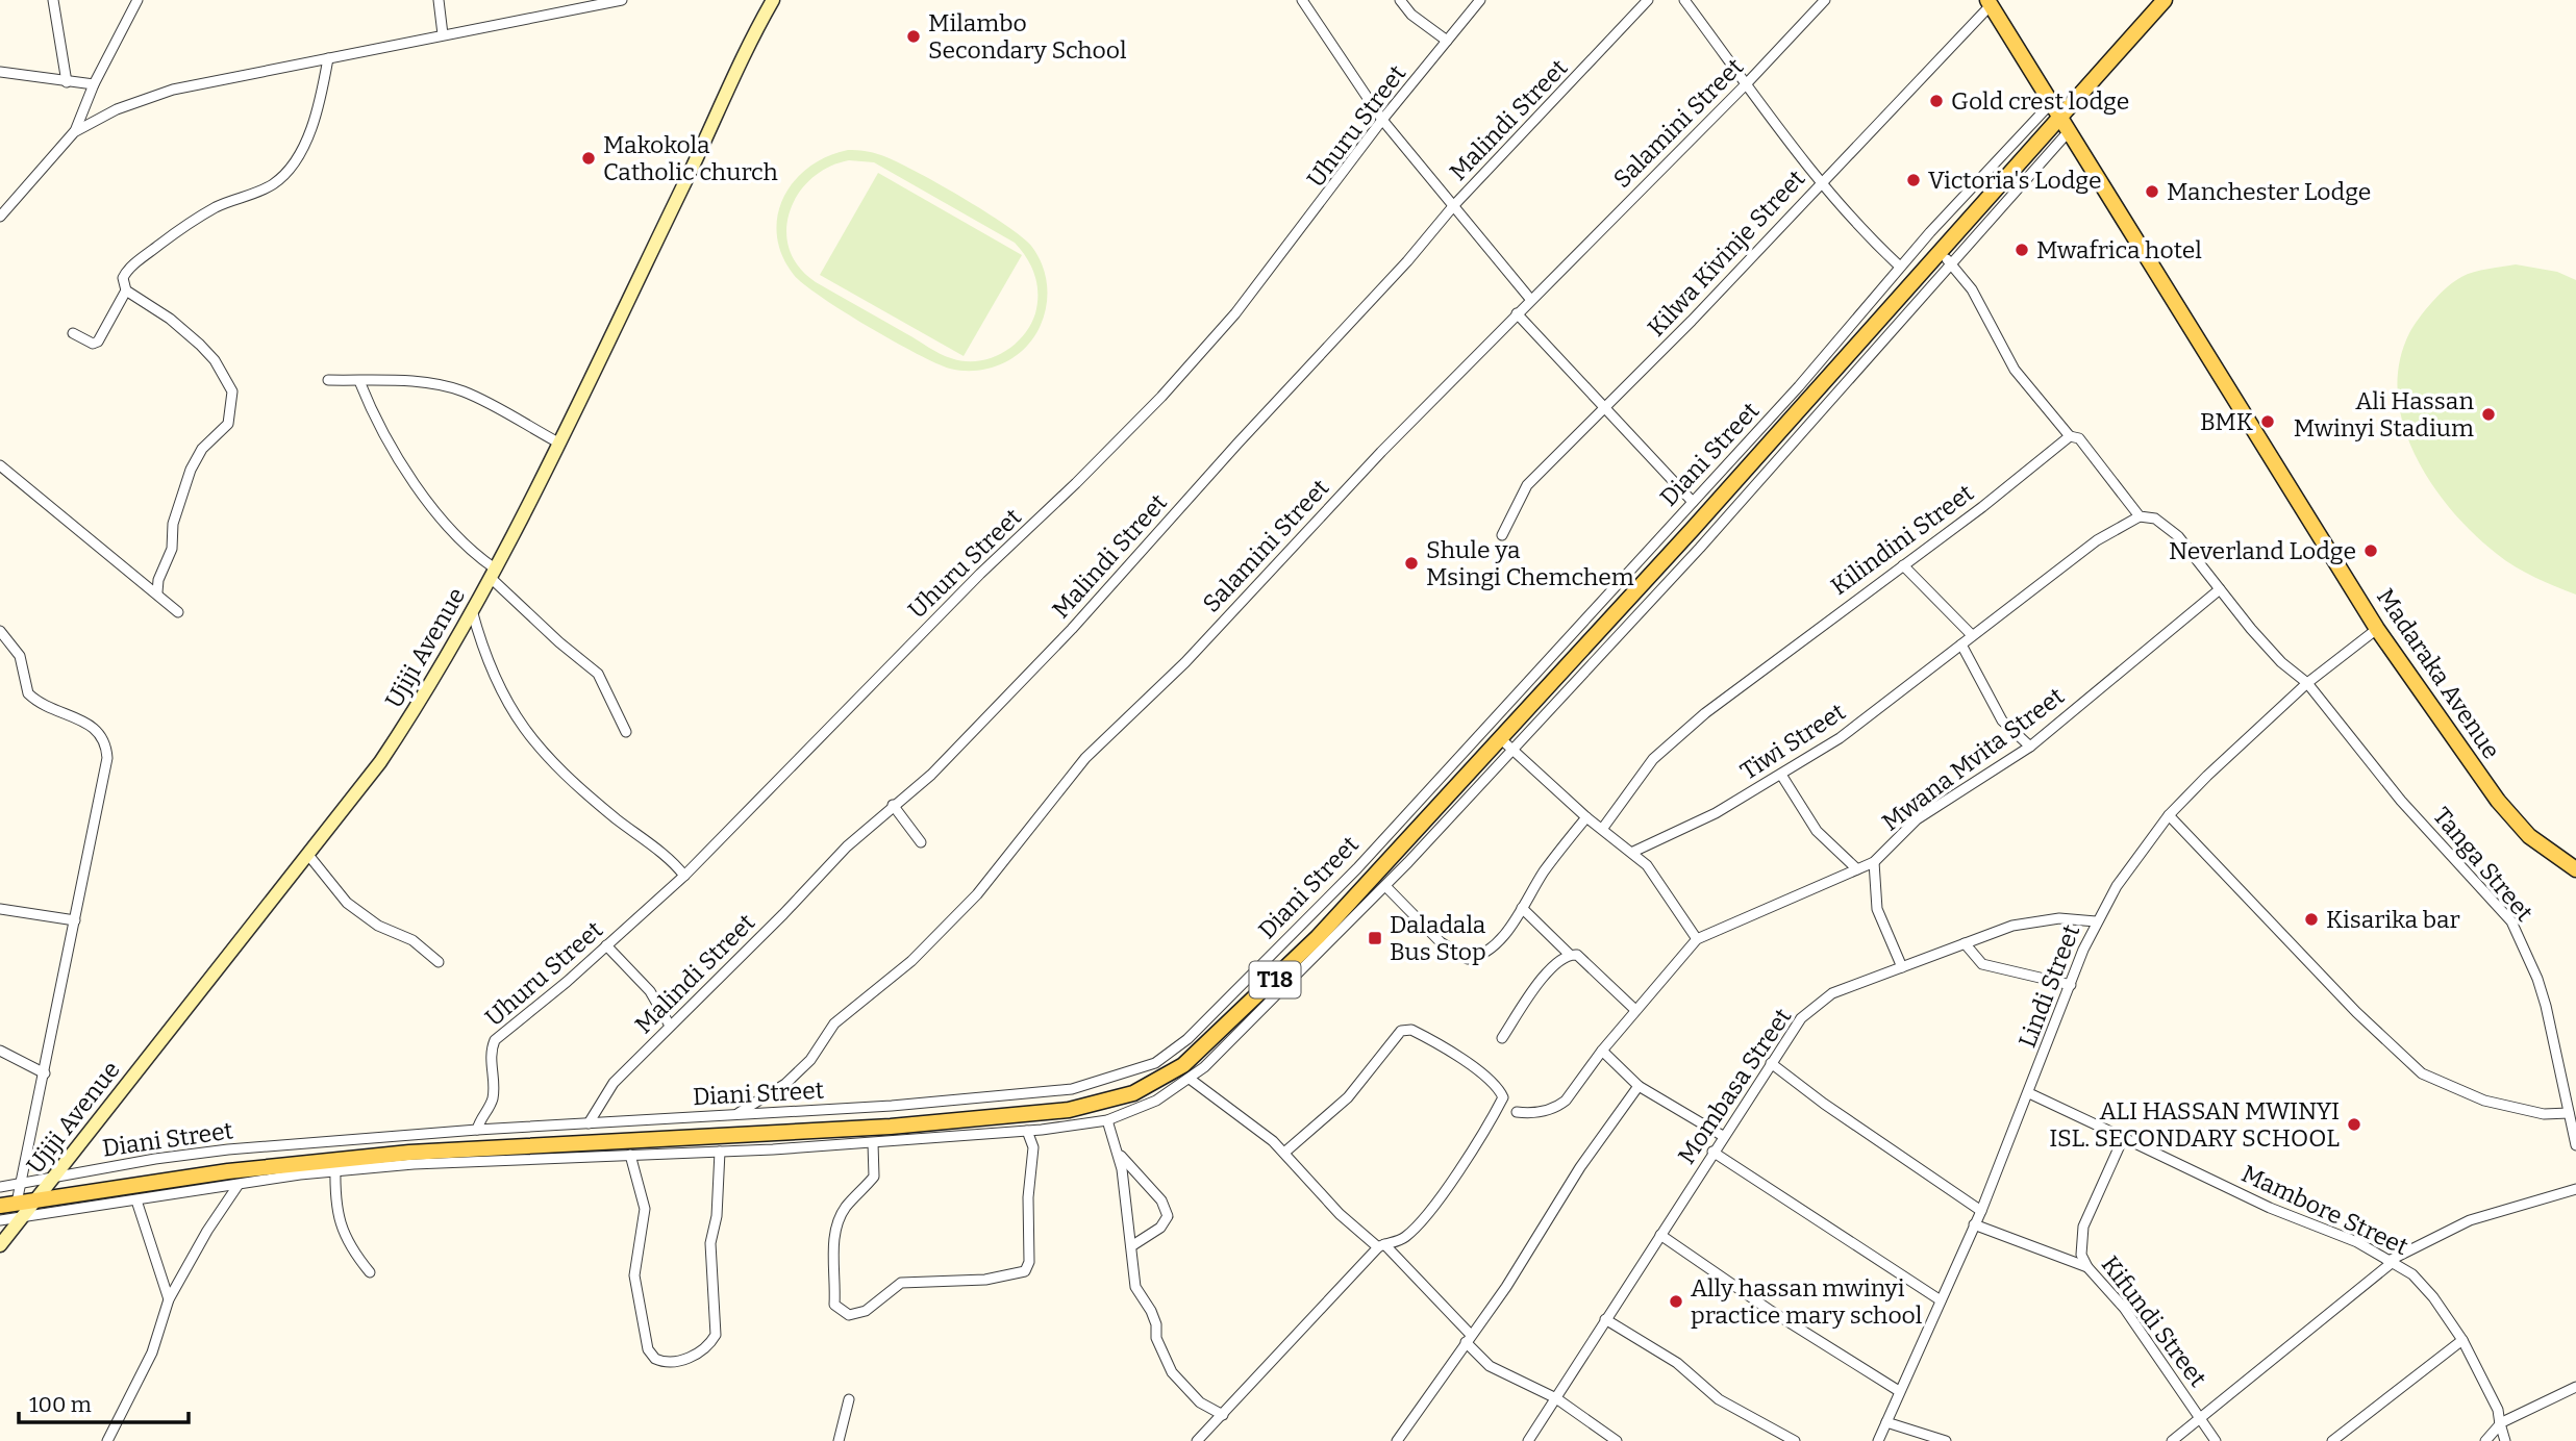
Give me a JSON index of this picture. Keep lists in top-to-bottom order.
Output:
{
  "streets": {
    "main road": ["Ujiji Avenue", "Madaraka Avenue", "T18"],
    "street": [
      "Malindi Street",
      "Salamini Street",
      "Uhuru Street",
      "Kilwa Kivinje Street",
      "Diani Street",
      "Kilindini Street",
      "Tiwi Street",
      "Mwana Mvita Street",
      "Tanga Street",
      "Lindi Street",
      "Mombasa Street",
      "Mambore Street",
      "Kifundi Street"
    ]
  },
  "crossings": [
    ["Malindi Street", "Diani Street"],
    ["Salamini Street", "Diani Street"],
    ["Uhuru Street", "Diani Street"],
    ["Kilwa Kivinje Street", "Madaraka Avenue"],
    ["Diani Street", "Ujiji Avenue"],
    ["Diani Street", "Madaraka Avenue"],
    ["Diani Street", "T18"],
    ["Ujiji Avenue", "T18"],
    ["Madaraka Avenue", "T18"],
    ["Madaraka Avenue", "Lindi Street"],
    ["Tanga Street", "Lindi Street"],
    ["Lindi Street", "Mombasa Street"],
    ["Mambore Street", "Kifundi Street"]
  ],
  "places": {
    "other": [
      "Milambo Secondary School",
      "Gold crest lodge",
      "Makokola Catholic church",
      "Victoria's Lodge",
      "Manchester Lodge",
      "Mwafrica hotel",
      "Ali Hassan Mwinyi Stadium",
      "BMK",
      "Neverland Lodge",
      "Shule ya Msingi Chemchem",
      "Kisarika bar",
      "ALI HASSAN MWINYI ISL. SECONDARY SCHOOL",
      "Ally hassan mwinyi practice mary school"
    ],
    "transit": ["Daladala Bus Stop"]
  },
  "scale_bar": "100 m"
}
